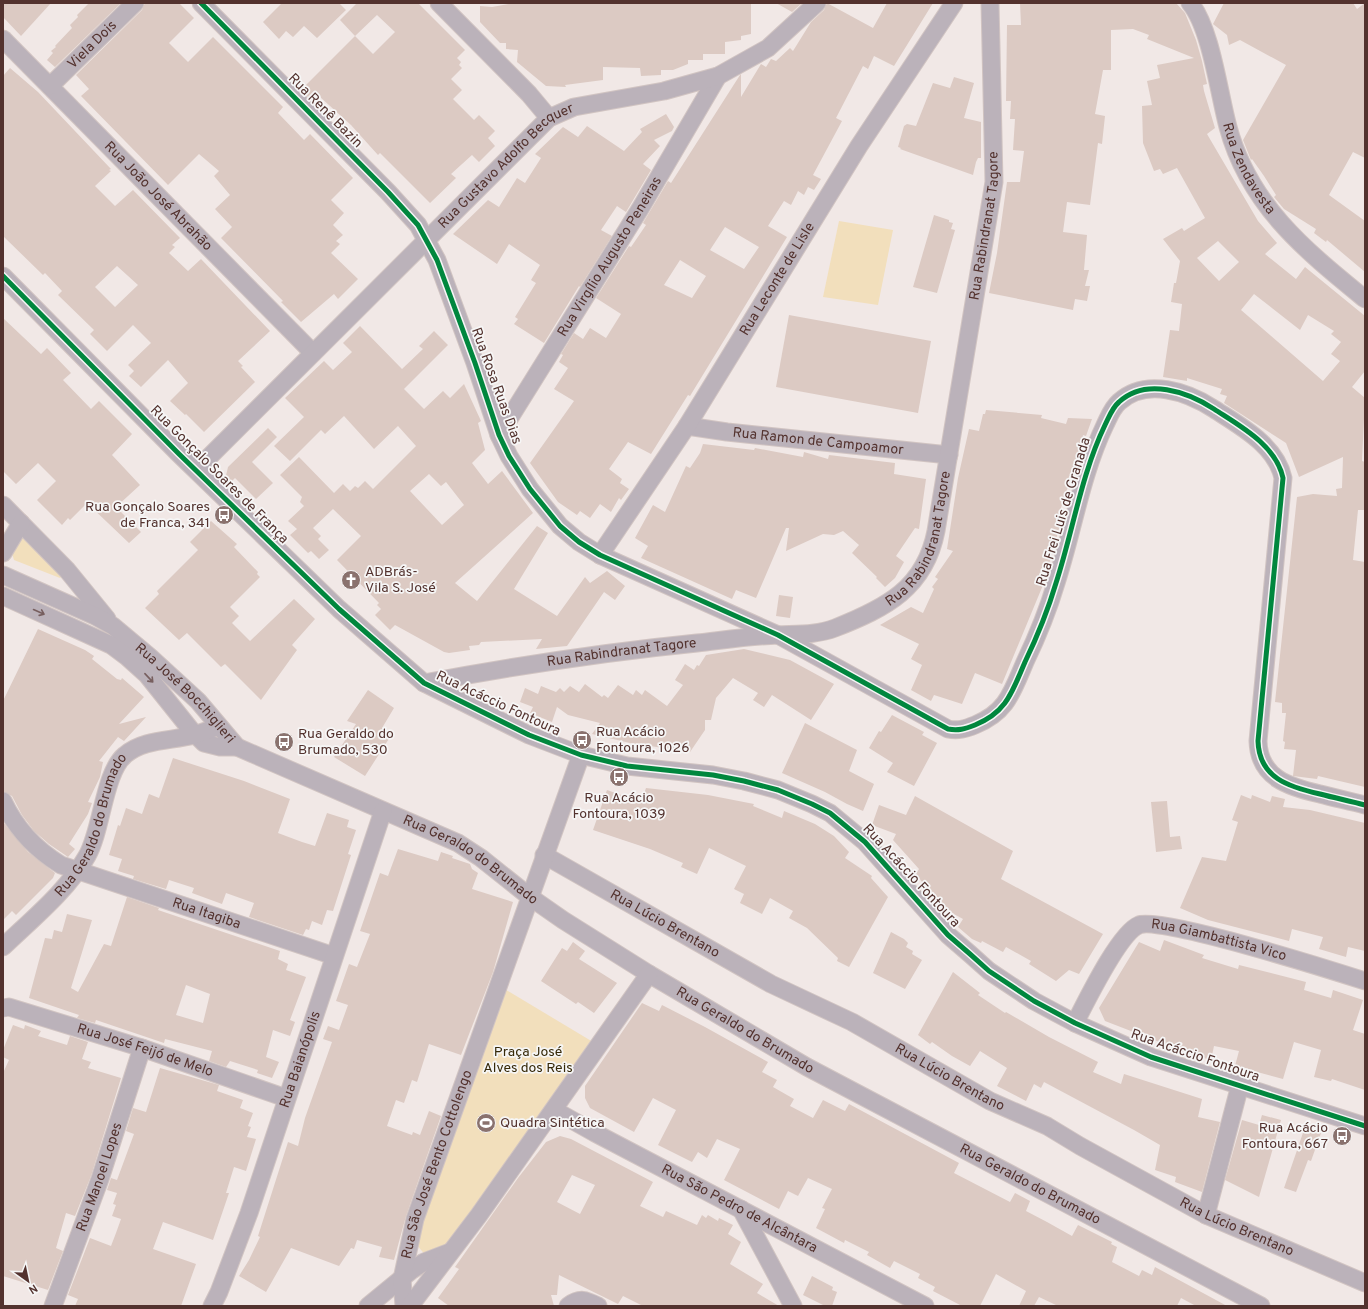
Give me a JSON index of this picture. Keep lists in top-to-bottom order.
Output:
{
  "streets": {
    "street": [
      "Viela Dois",
      "Rua Renê Bazin",
      "Rua Gustavo Adolfo Becquer",
      "Rua Zendavesta",
      "Rua João José Abrahão",
      "Rua Rabindranat Tagore",
      "Rua Virgílio Augusto Peneiras",
      "Rua Leconte de Lisle",
      "Rua Rosa Ruas Dias",
      "Rua Ramon de Campoamor",
      "Rua Gonçalo Soares de França",
      "Rua Frei Luis de Granada",
      "Rua José Bocchiglieri",
      "Rua Acáccio Fontoura",
      "Rua Geraldo do Brumado",
      "Rua Itagiba",
      "Rua Lúcio Brentano",
      "Rua Giambattista Vico",
      "Rua José Feijó de Melo",
      "Rua Baianópolis",
      "Rua São José Bento Cottolengo",
      "Rua Manoel Lopes",
      "Rua São Pedro de Alcântara"
    ]
  },
  "crossings": [
    ["Viela Dois", "Rua João José Abrahão"],
    ["Rua Renê Bazin", "Rua Gustavo Adolfo Becquer"],
    ["Rua Renê Bazin", "Rua Rosa Ruas Dias"],
    ["Rua Gustavo Adolfo Becquer", "Rua João José Abrahão"],
    ["Rua Gustavo Adolfo Becquer", "Rua Virgílio Augusto Peneiras"],
    ["Rua Gustavo Adolfo Becquer", "Rua Rosa Ruas Dias"],
    ["Rua Gustavo Adolfo Becquer", "Rua Gonçalo Soares de França"],
    ["Rua Rabindranat Tagore", "Rua Rosa Ruas Dias"],
    ["Rua Rabindranat Tagore", "Rua Ramon de Campoamor"],
    ["Rua Rabindranat Tagore", "Rua Gonçalo Soares de França"],
    ["Rua Rabindranat Tagore", "Rua Frei Luis de Granada"],
    ["Rua Rabindranat Tagore", "Rua Acáccio Fontoura"],
    ["Rua Virgílio Augusto Peneiras", "Rua Rosa Ruas Dias"],
    ["Rua Leconte de Lisle", "Rua Rosa Ruas Dias"],
    ["Rua Leconte de Lisle", "Rua Ramon de Campoamor"],
    ["Rua Rosa Ruas Dias", "Rua Frei Luis de Granada"],
    ["Rua Gonçalo Soares de França", "Rua Acáccio Fontoura"],
    ["Rua José Bocchiglieri", "Rua Geraldo do Brumado"],
    ["Rua Acáccio Fontoura", "Rua Giambattista Vico"],
    ["Rua Acáccio Fontoura", "Rua São José Bento Cottolengo"],
    ["Rua Geraldo do Brumado", "Rua Itagiba"],
    ["Rua Geraldo do Brumado", "Rua Baianópolis"],
    ["Rua Geraldo do Brumado", "Rua São José Bento Cottolengo"],
    ["Rua Itagiba", "Rua Baianópolis"],
    ["Rua Lúcio Brentano", "Rua São José Bento Cottolengo"],
    ["Rua José Feijó de Melo", "Rua Baianópolis"],
    ["Rua José Feijó de Melo", "Rua Manoel Lopes"]
  ],
  "parks": ["Praça José Alves dos Reis"],
  "places": {
    "bus stop": [
      "Rua Gonçalo Soares de Franca, 341",
      "Rua Acácio Fontoura, 1026",
      "Rua Geraldo do Brumado, 530",
      "Rua Acácio Fontoura, 1039",
      "Rua Acácio Fontoura, 667"
    ],
    "church": ["ADBrás- Vila S. José"],
    "sports": ["Quadra Sintética"]
  },
  "north": "bottom right"
}
